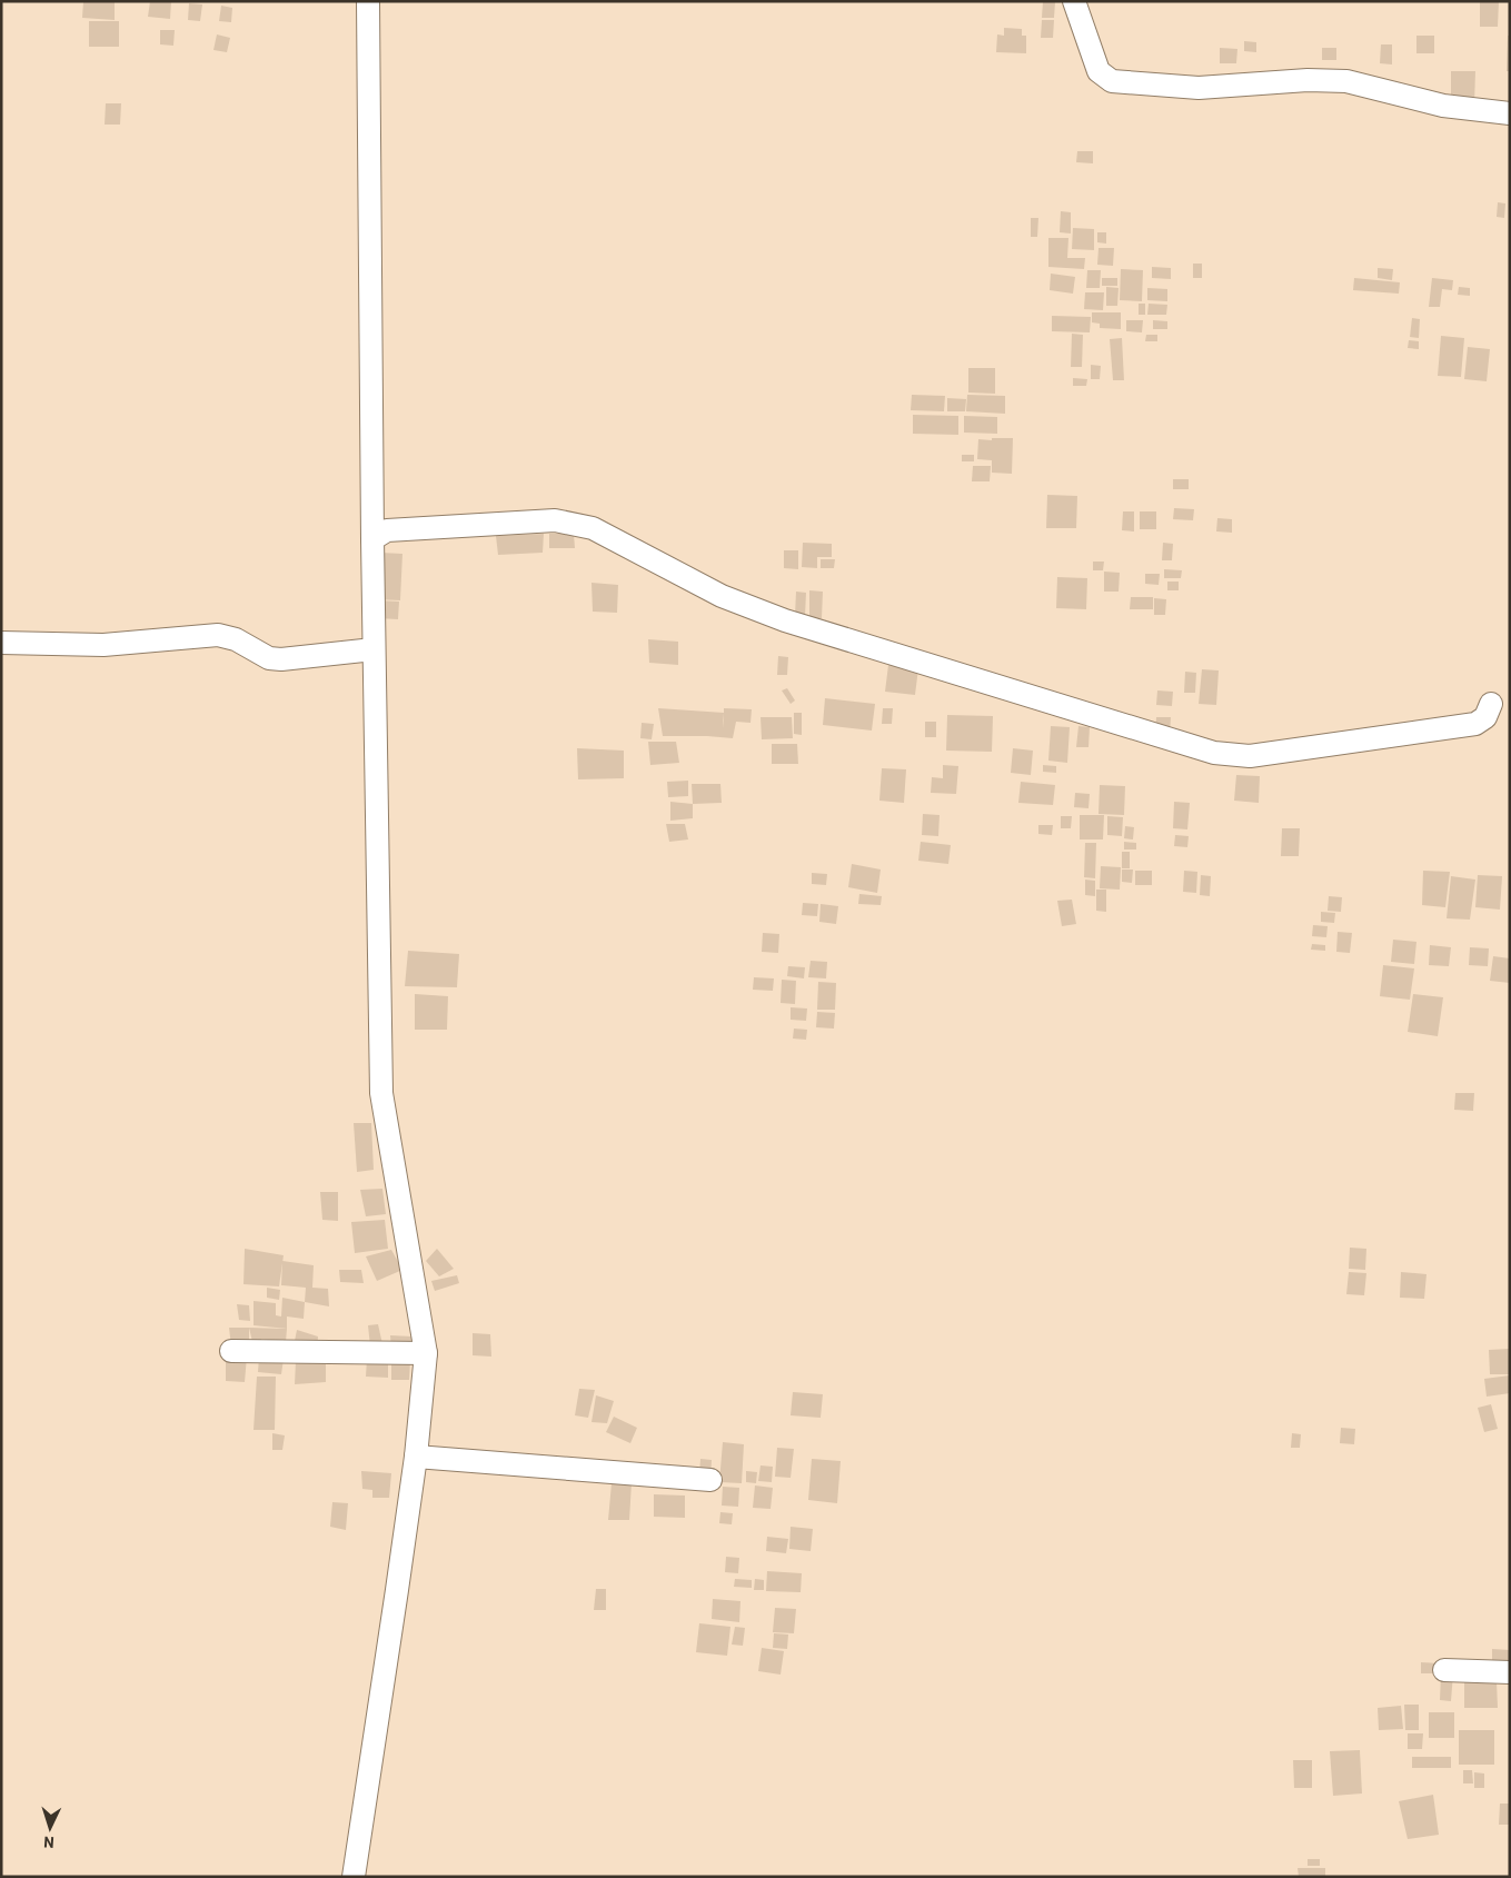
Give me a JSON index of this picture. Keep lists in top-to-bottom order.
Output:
{
  "north": "bottom"
}
